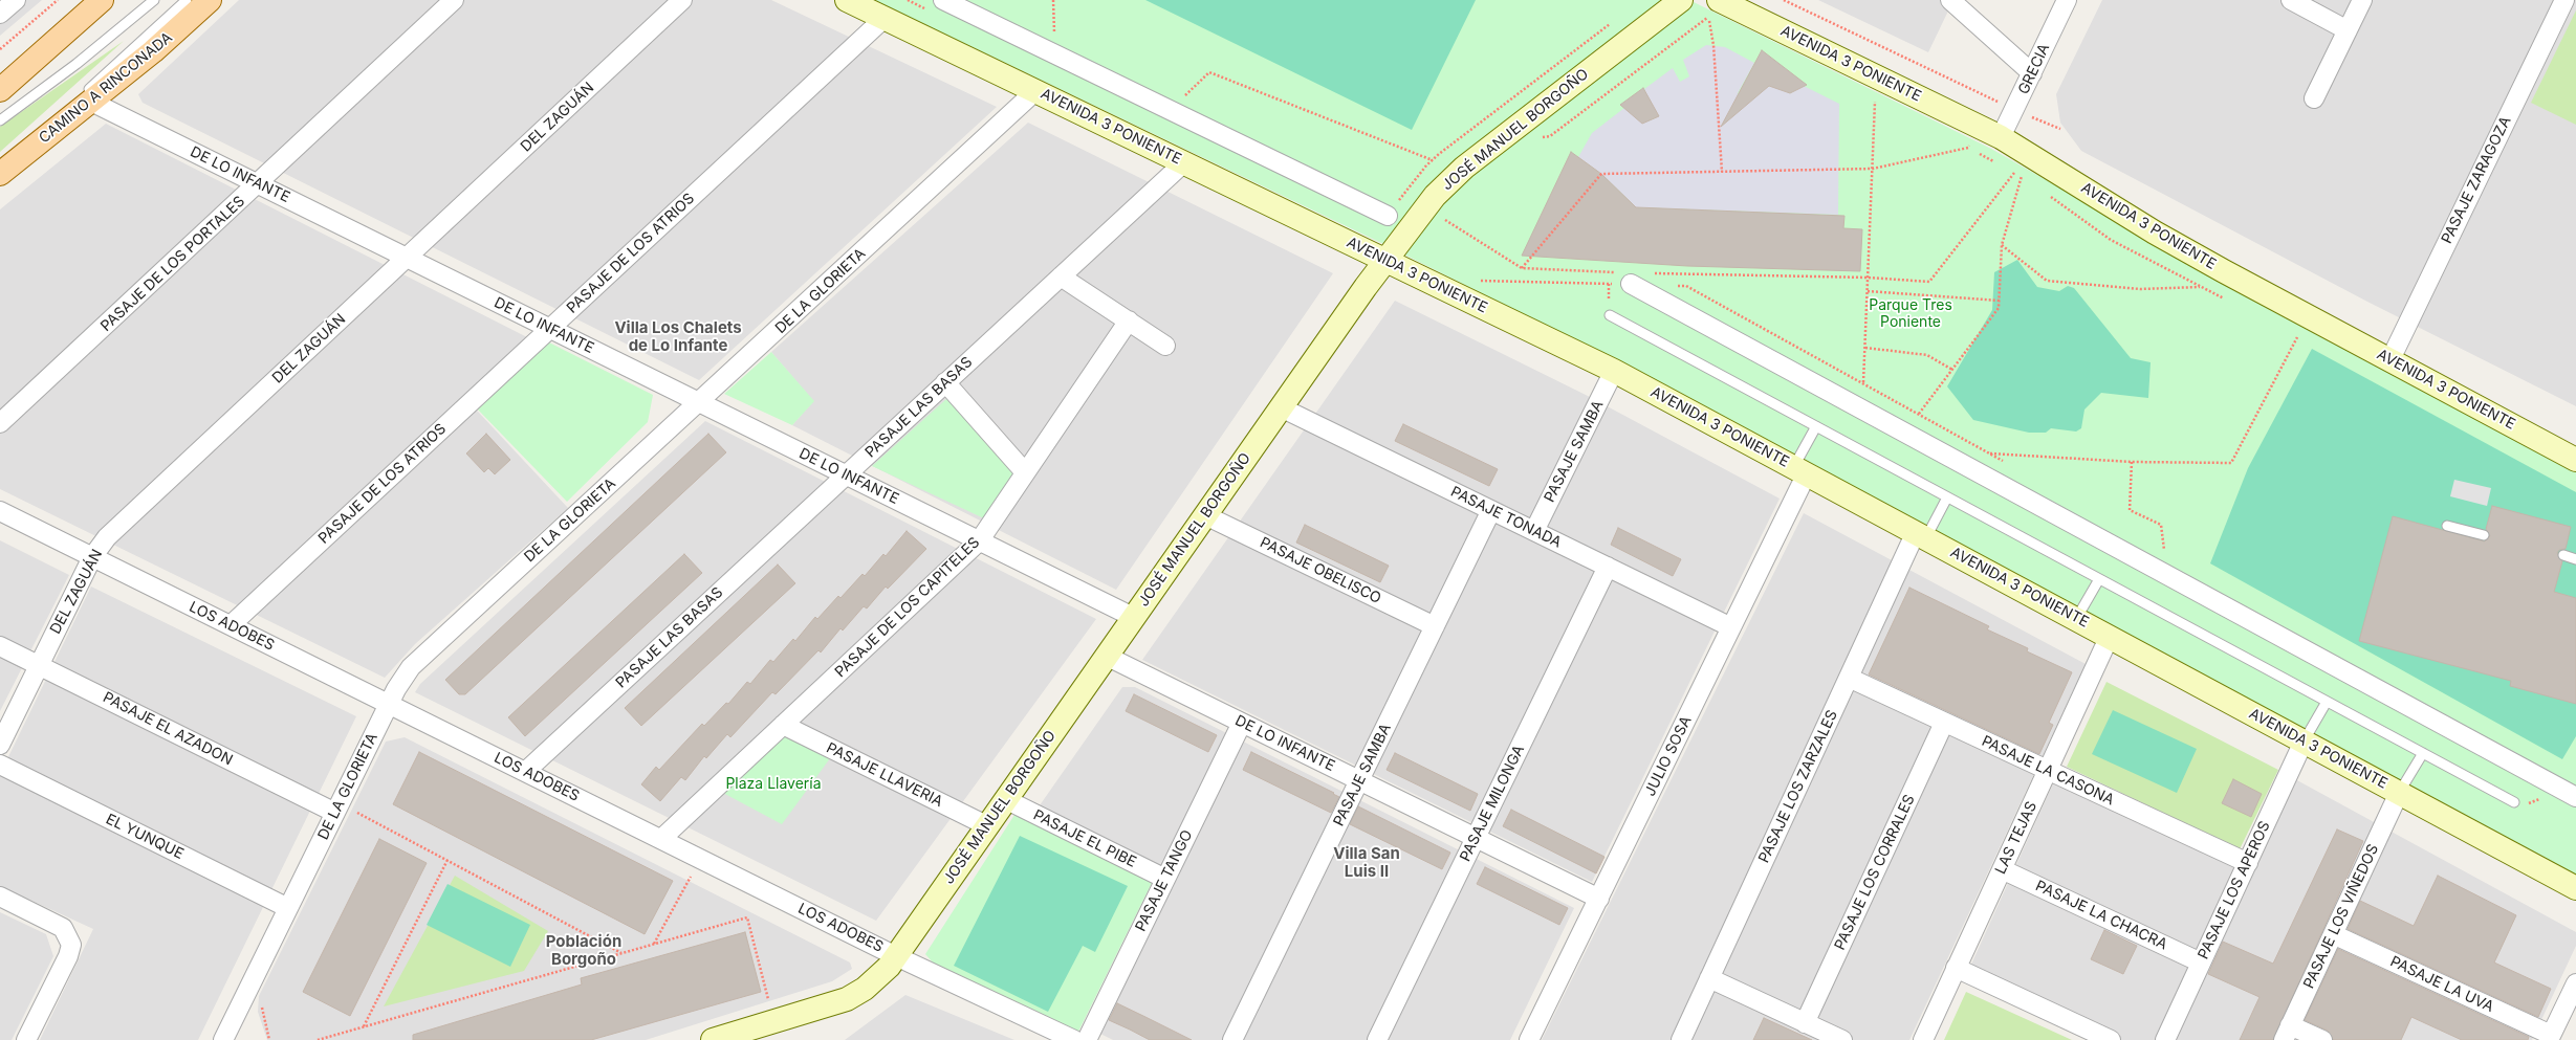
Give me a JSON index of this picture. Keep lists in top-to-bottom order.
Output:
{
  "streets": {
    "main road": ["AVENIDA 3 PONIENTE", "CAMINO A RINCONADA", "JOSÉ MANUEL BORGOÑO"],
    "street": [
      "GRECIA",
      "DEL ZAGUÁN",
      "DE LO INFANTE",
      "PASAJE ZARAGOZA",
      "PASAJE DE LOS ATRIOS",
      "PASAJE DE LOS PORTALES",
      "DE LA GLORIETA",
      "PASAJE LAS BASAS",
      "PASAJE SAMBA",
      "PASAJE TONADA",
      "PASAJE OBELISCO",
      "PASAJE DE LOS CAPITELES",
      "LOS ADOBES",
      "PASAJE EL AZADON",
      "JULIO SOSA",
      "PASAJE LA CASONA",
      "PASAJE LLAVERIA",
      "PASAJE LOS ZARZALES",
      "PASAJE MILONGA",
      "EL YUNQUE",
      "LAS TEJAS",
      "PASAJE EL PIBE",
      "PASAJE LOS CORRALES",
      "PASAJE TANGO",
      "PASAJE LOS APEROS",
      "PASAJE LA CHACRA",
      "PASAJE LOS VIÑEDOS",
      "PASAJE LA UVA"
    ]
  },
  "crossings": [
    ["AVENIDA 3 PONIENTE", "GRECIA"],
    ["AVENIDA 3 PONIENTE", "JOSÉ MANUEL BORGOÑO"],
    ["AVENIDA 3 PONIENTE", "PASAJE ZARAGOZA"],
    ["AVENIDA 3 PONIENTE", "PASAJE DE LOS ATRIOS"],
    ["AVENIDA 3 PONIENTE", "DE LA GLORIETA"],
    ["AVENIDA 3 PONIENTE", "PASAJE LAS BASAS"],
    ["AVENIDA 3 PONIENTE", "PASAJE SAMBA"],
    ["AVENIDA 3 PONIENTE", "JULIO SOSA"],
    ["AVENIDA 3 PONIENTE", "PASAJE LOS ZARZALES"],
    ["AVENIDA 3 PONIENTE", "LAS TEJAS"],
    ["AVENIDA 3 PONIENTE", "PASAJE LOS APEROS"],
    ["AVENIDA 3 PONIENTE", "PASAJE LOS VIÑEDOS"],
    ["CAMINO A RINCONADA", "DE LO INFANTE"],
    ["DEL ZAGUÁN", "DE LO INFANTE"],
    ["DEL ZAGUÁN", "LOS ADOBES"],
    ["DEL ZAGUÁN", "PASAJE EL AZADON"],
    ["JOSÉ MANUEL BORGOÑO", "DE LO INFANTE"],
    ["JOSÉ MANUEL BORGOÑO", "PASAJE TONADA"],
    ["JOSÉ MANUEL BORGOÑO", "PASAJE OBELISCO"],
    ["JOSÉ MANUEL BORGOÑO", "LOS ADOBES"],
    ["JOSÉ MANUEL BORGOÑO", "PASAJE LLAVERIA"],
    ["JOSÉ MANUEL BORGOÑO", "PASAJE EL PIBE"],
    ["DE LO INFANTE", "PASAJE DE LOS ATRIOS"],
    ["DE LO INFANTE", "PASAJE DE LOS PORTALES"],
    ["DE LO INFANTE", "DE LA GLORIETA"],
    ["DE LO INFANTE", "PASAJE LAS BASAS"],
    ["DE LO INFANTE", "PASAJE SAMBA"],
    ["DE LO INFANTE", "PASAJE DE LOS CAPITELES"],
    ["DE LO INFANTE", "JULIO SOSA"],
    ["DE LO INFANTE", "PASAJE MILONGA"],
    ["DE LO INFANTE", "PASAJE TANGO"],
    ["PASAJE DE LOS ATRIOS", "LOS ADOBES"],
    ["DE LA GLORIETA", "LOS ADOBES"],
    ["DE LA GLORIETA", "PASAJE EL AZADON"],
    ["DE LA GLORIETA", "EL YUNQUE"],
    ["PASAJE LAS BASAS", "LOS ADOBES"],
    ["PASAJE SAMBA", "PASAJE TONADA"],
    ["PASAJE SAMBA", "PASAJE OBELISCO"],
    ["PASAJE TONADA", "JULIO SOSA"],
    ["PASAJE TONADA", "PASAJE MILONGA"],
    ["PASAJE DE LOS CAPITELES", "LOS ADOBES"],
    ["PASAJE DE LOS CAPITELES", "PASAJE LLAVERIA"],
    ["PASAJE LA CASONA", "PASAJE LOS ZARZALES"],
    ["PASAJE LA CASONA", "LAS TEJAS"],
    ["PASAJE LA CASONA", "PASAJE LOS CORRALES"],
    ["PASAJE LA CASONA", "PASAJE LOS APEROS"],
    ["LAS TEJAS", "PASAJE LA CHACRA"],
    ["PASAJE EL PIBE", "PASAJE TANGO"],
    ["PASAJE LOS APEROS", "PASAJE LA CHACRA"],
    ["PASAJE LOS VIÑEDOS", "PASAJE LA UVA"]
  ],
  "districts": ["Villa Los Chalets de Lo Infante", "Villa San Luis II", "Población Borgoño"],
  "parks": ["Parque Tres Poniente", "Plaza Llavería"]
}
